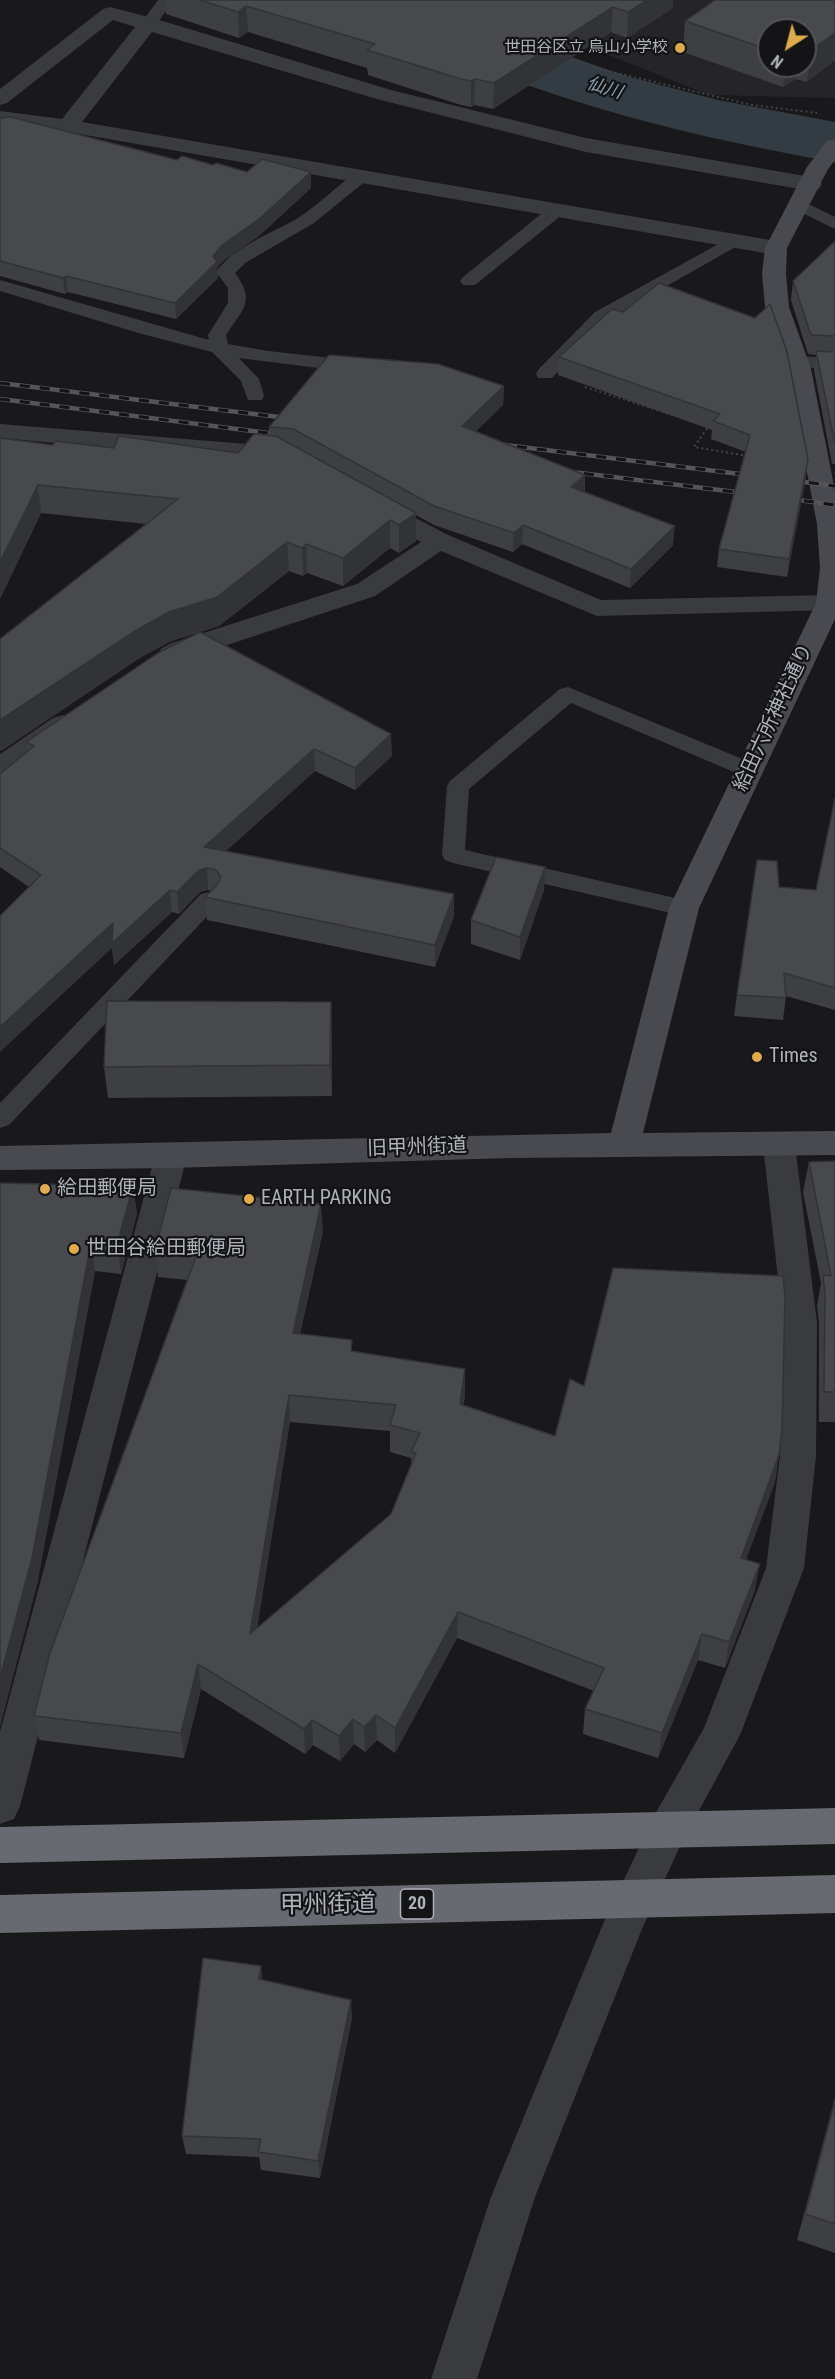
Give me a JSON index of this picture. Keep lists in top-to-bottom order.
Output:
{
  "streets": {
    "highway": ["20", "甲州街道"],
    "street": ["給田六所神社通り", "旧甲州街道"]
  },
  "crossings": [
    ["給田六所神社通り", "旧甲州街道"]
  ],
  "water": ["仙川"],
  "places": [
    "世田谷区立 烏山小学校",
    "Times",
    "給田郵便局",
    "EARTH PARKING",
    "世田谷給田郵便局"
  ],
  "north": "bottom left"
}
